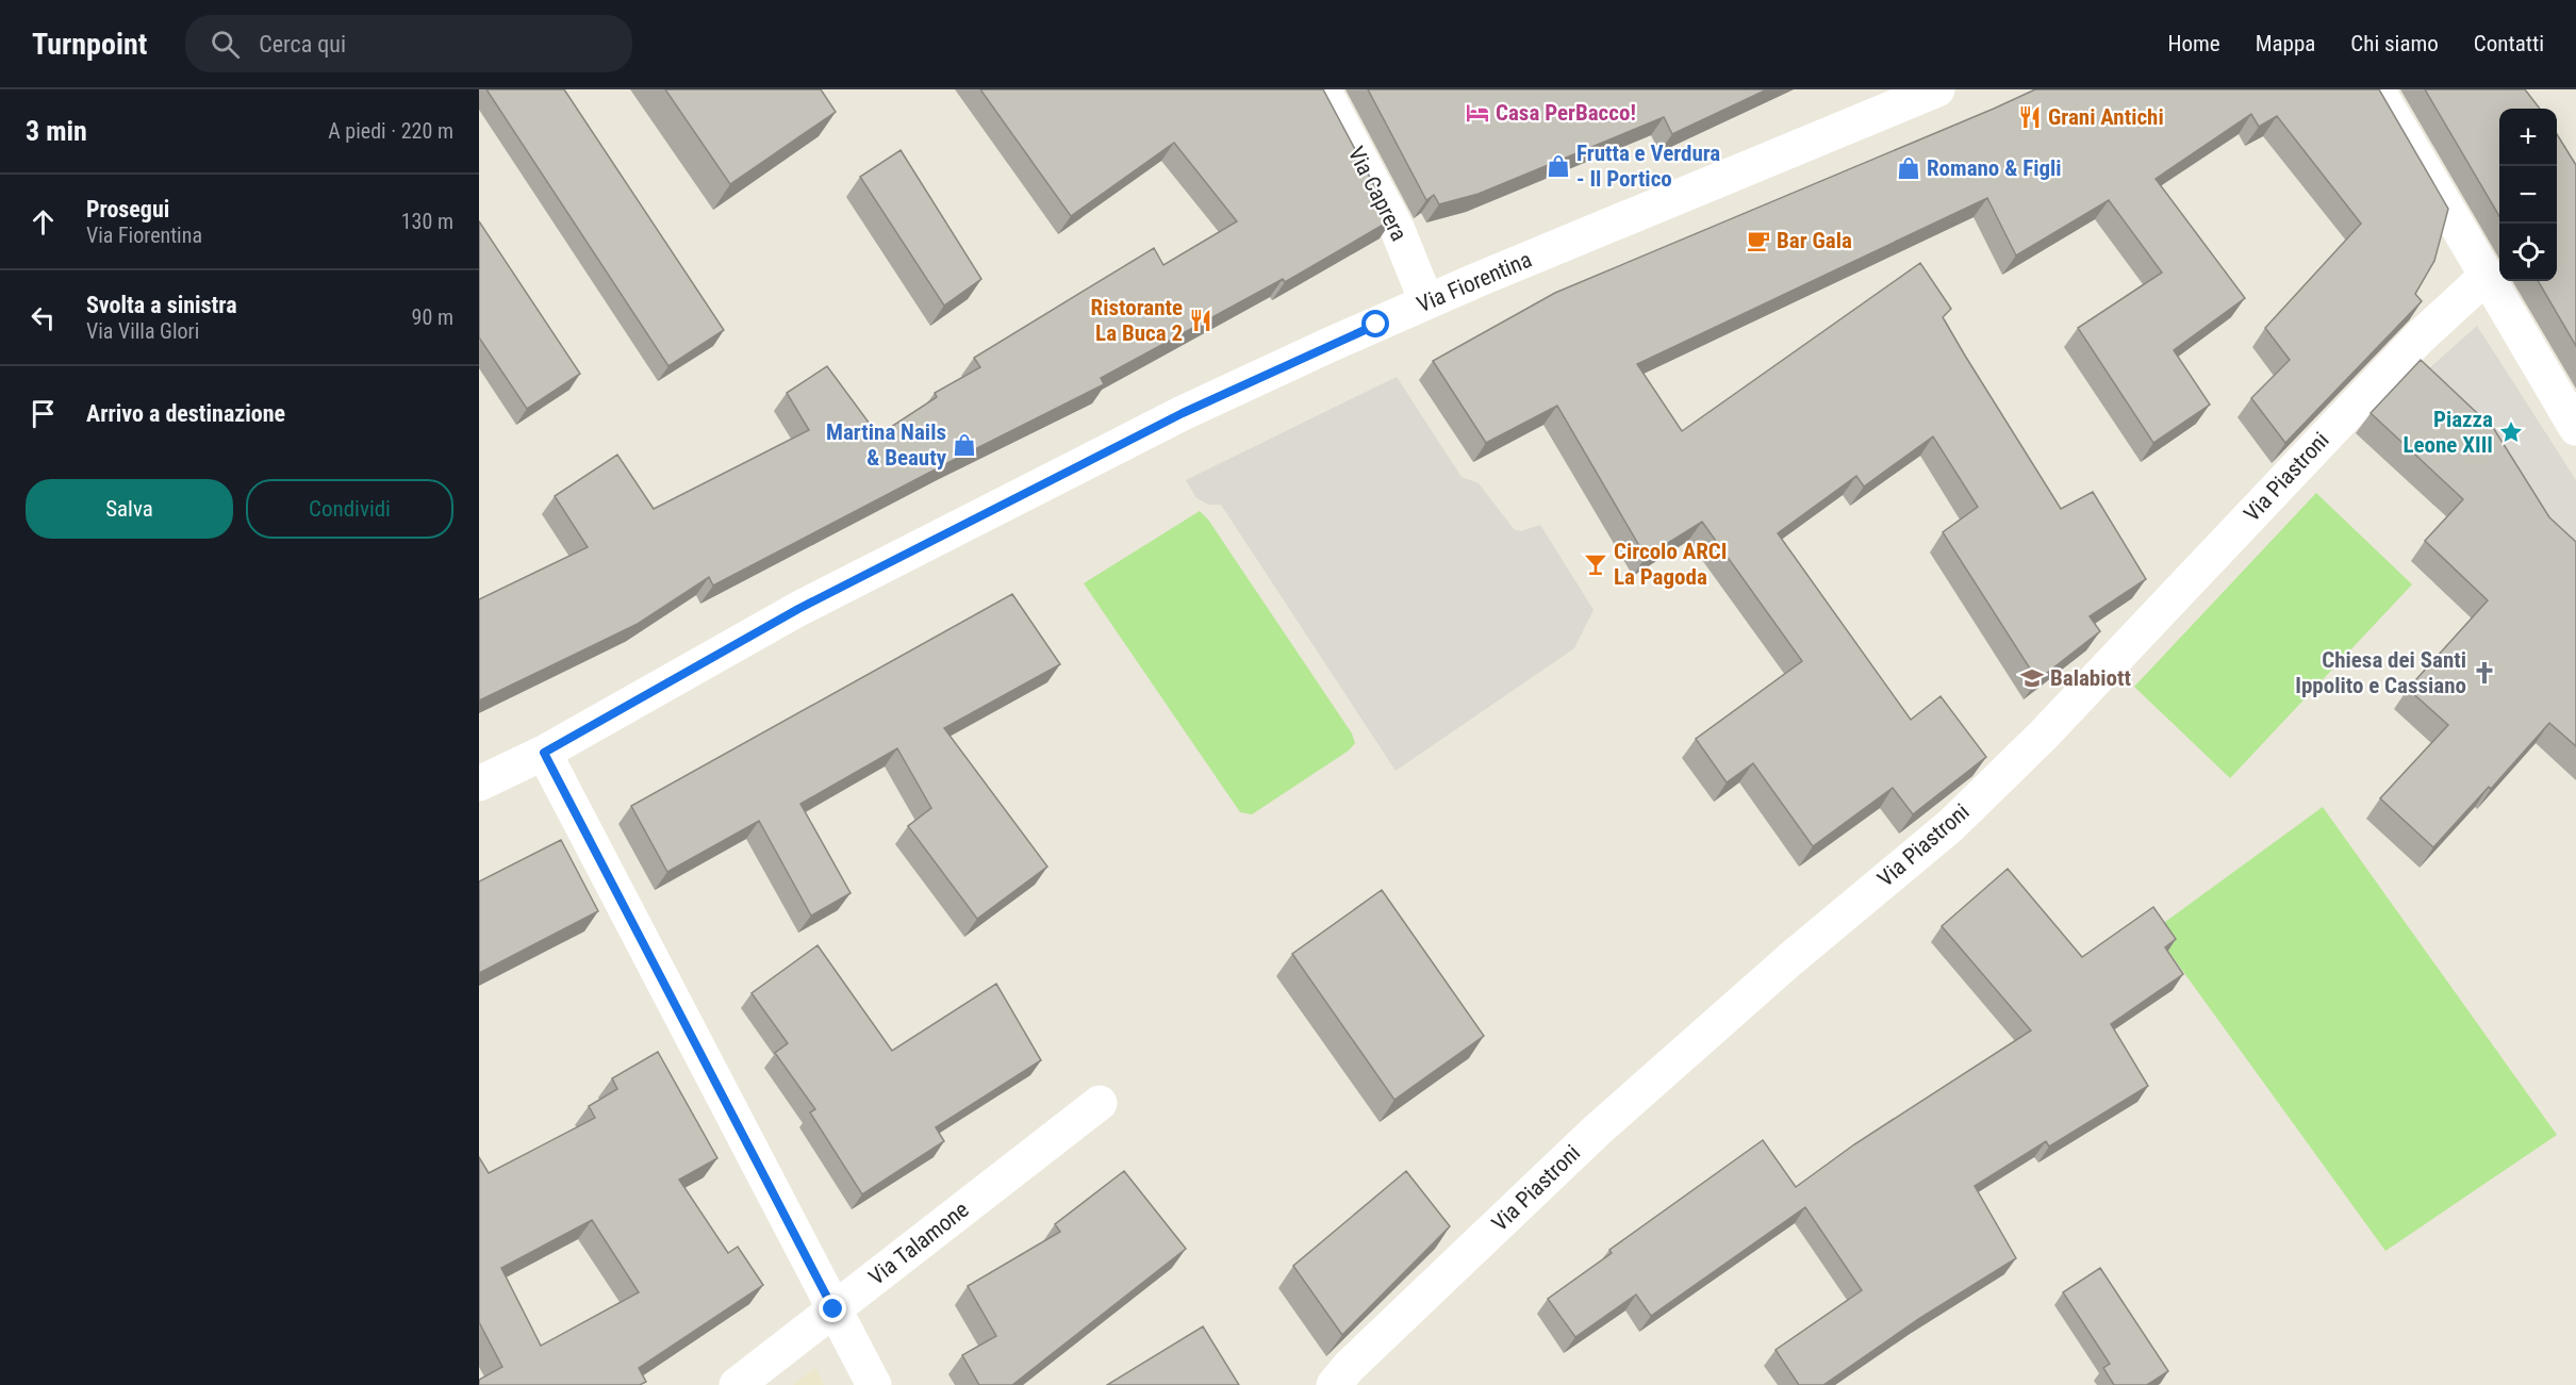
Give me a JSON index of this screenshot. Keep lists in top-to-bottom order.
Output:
{
  "streets": {
    "street": [
      "Via Caprera",
      "Via Fiorentina",
      "Via Piastroni",
      "Via Talamone"
    ]
  },
  "crossings": [
    ["Via Caprera", "Via Fiorentina"]
  ],
  "places": {
    "hotel": ["Casa PerBacco!"],
    "restaurant": ["Grani Antichi", "Ristorante La Buca 2"],
    "shop": ["Frutta e Verdura - Il Portico", "Romano & Figli", "Martina Nails & Beauty"],
    "cafe": ["Bar Gala"],
    "place": ["Piazza Leone XIII"],
    "bar": ["Circolo ARCI La Pagoda"],
    "church": ["Chiesa dei Santi Ippolito e Cassiano"],
    "school or university": ["Balabiott"]
  },
  "page": {
    "header": "Turnpoint",
    "search": "Cerca qui",
    "nav": [
      "Home",
      "Mappa",
      "Chi siamo",
      "Contatti"
    ],
    "heading": ["3 min", "A piedi · 220 m"],
    "map_buttons": ["+", "−"],
    "list": [
      ["Prosegui", "Via Fiorentina", "130 m"],
      ["Svolta a sinistra", "Via Villa Glori", "90 m"],
      "Arrivo a destinazione"
    ],
    "buttons": ["Salva", "Condividi"]
  }
}
